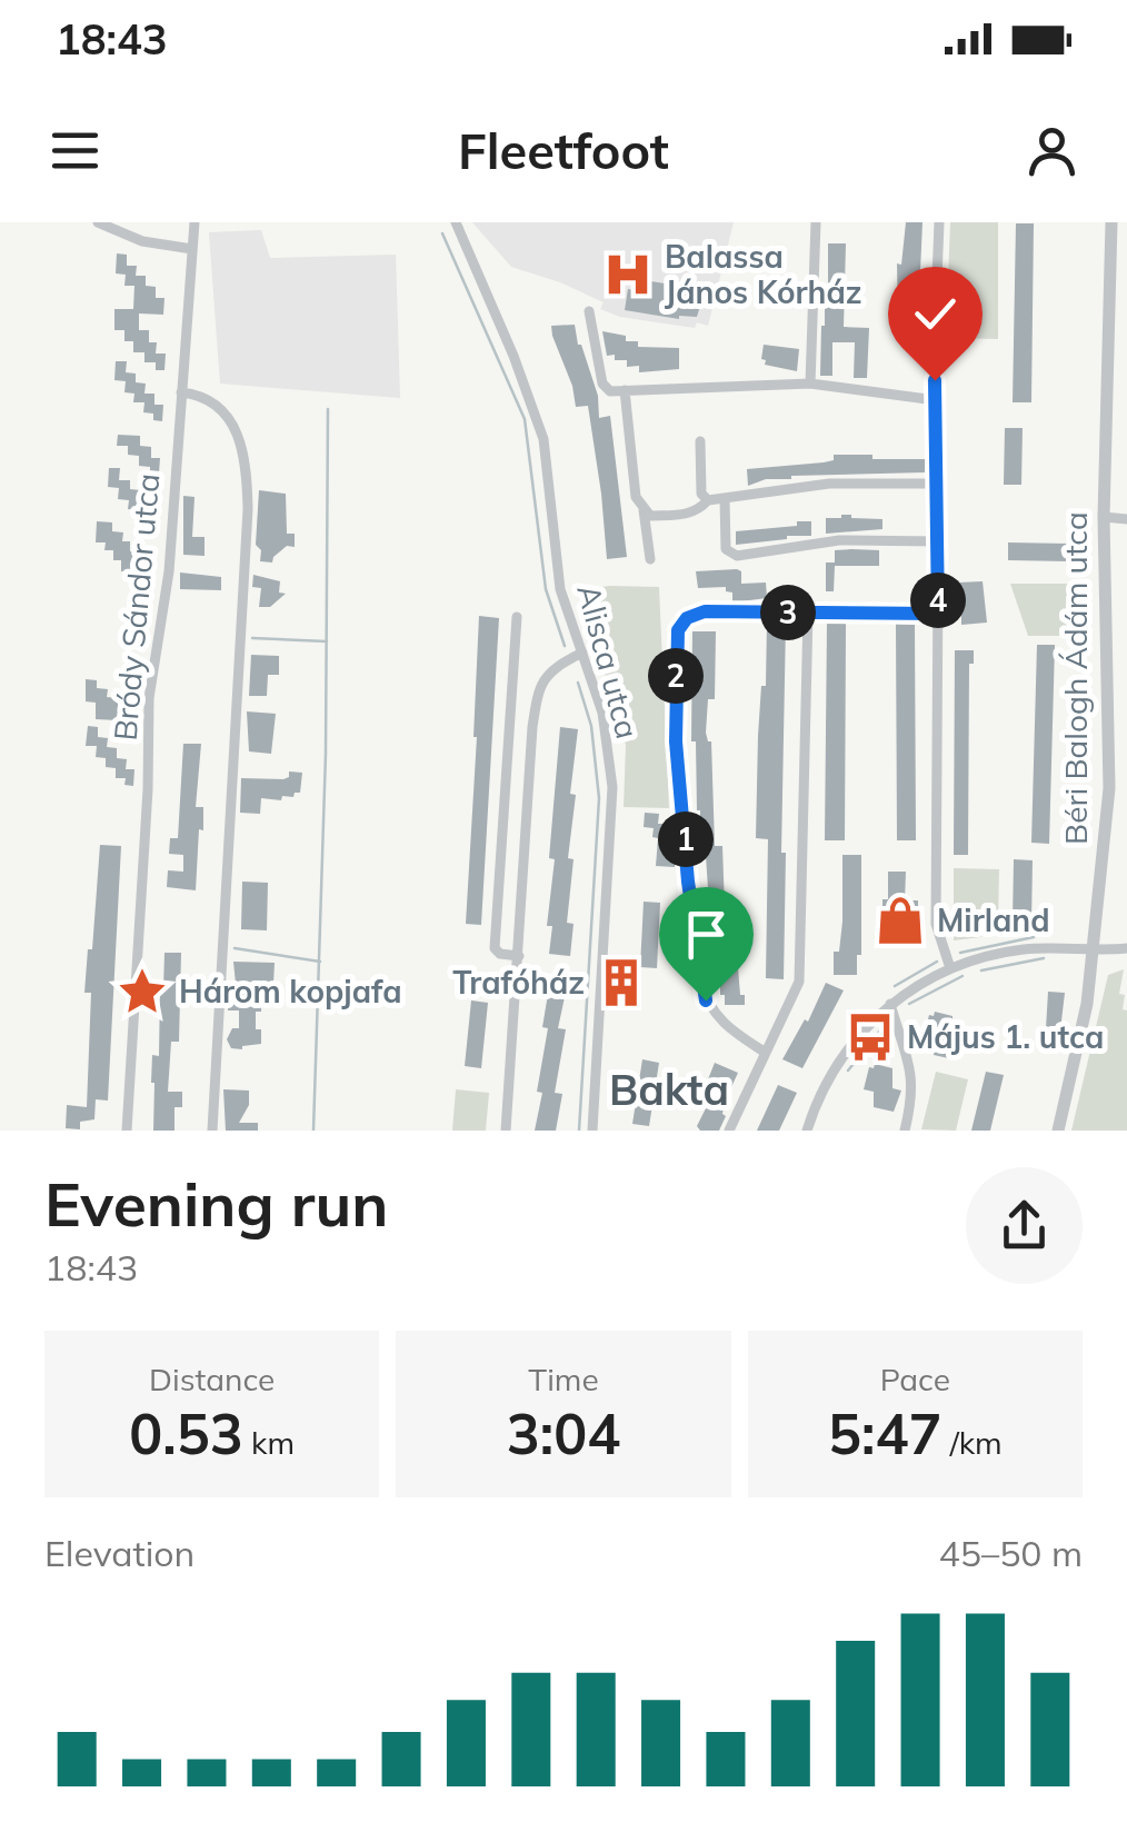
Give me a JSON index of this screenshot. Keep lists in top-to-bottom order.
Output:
{
  "streets": {
    "street": ["Bródy Sándor utca", "Alisca utca", "Béri Balogh Ádám utca"]
  },
  "districts": ["Bakta"],
  "places": {
    "hospital": ["Balassa János Kórház"],
    "shop": ["Mirland"],
    "building": ["Trafóház"],
    "place": ["Három kopjafa"],
    "bus stop": ["Május 1. utca"]
  },
  "page": {
    "status": "18:43",
    "header": "Fleetfoot",
    "pins": [
      "4",
      "3",
      "2",
      "1"
    ],
    "heading": ["Evening run", "18:43"],
    "stats": [
      ["Distance", "0.53 km"],
      ["Time", "3:04"],
      ["Pace", "5:47 /km"]
    ],
    "chart": ["Elevation", "45–50 m"]
  }
}
